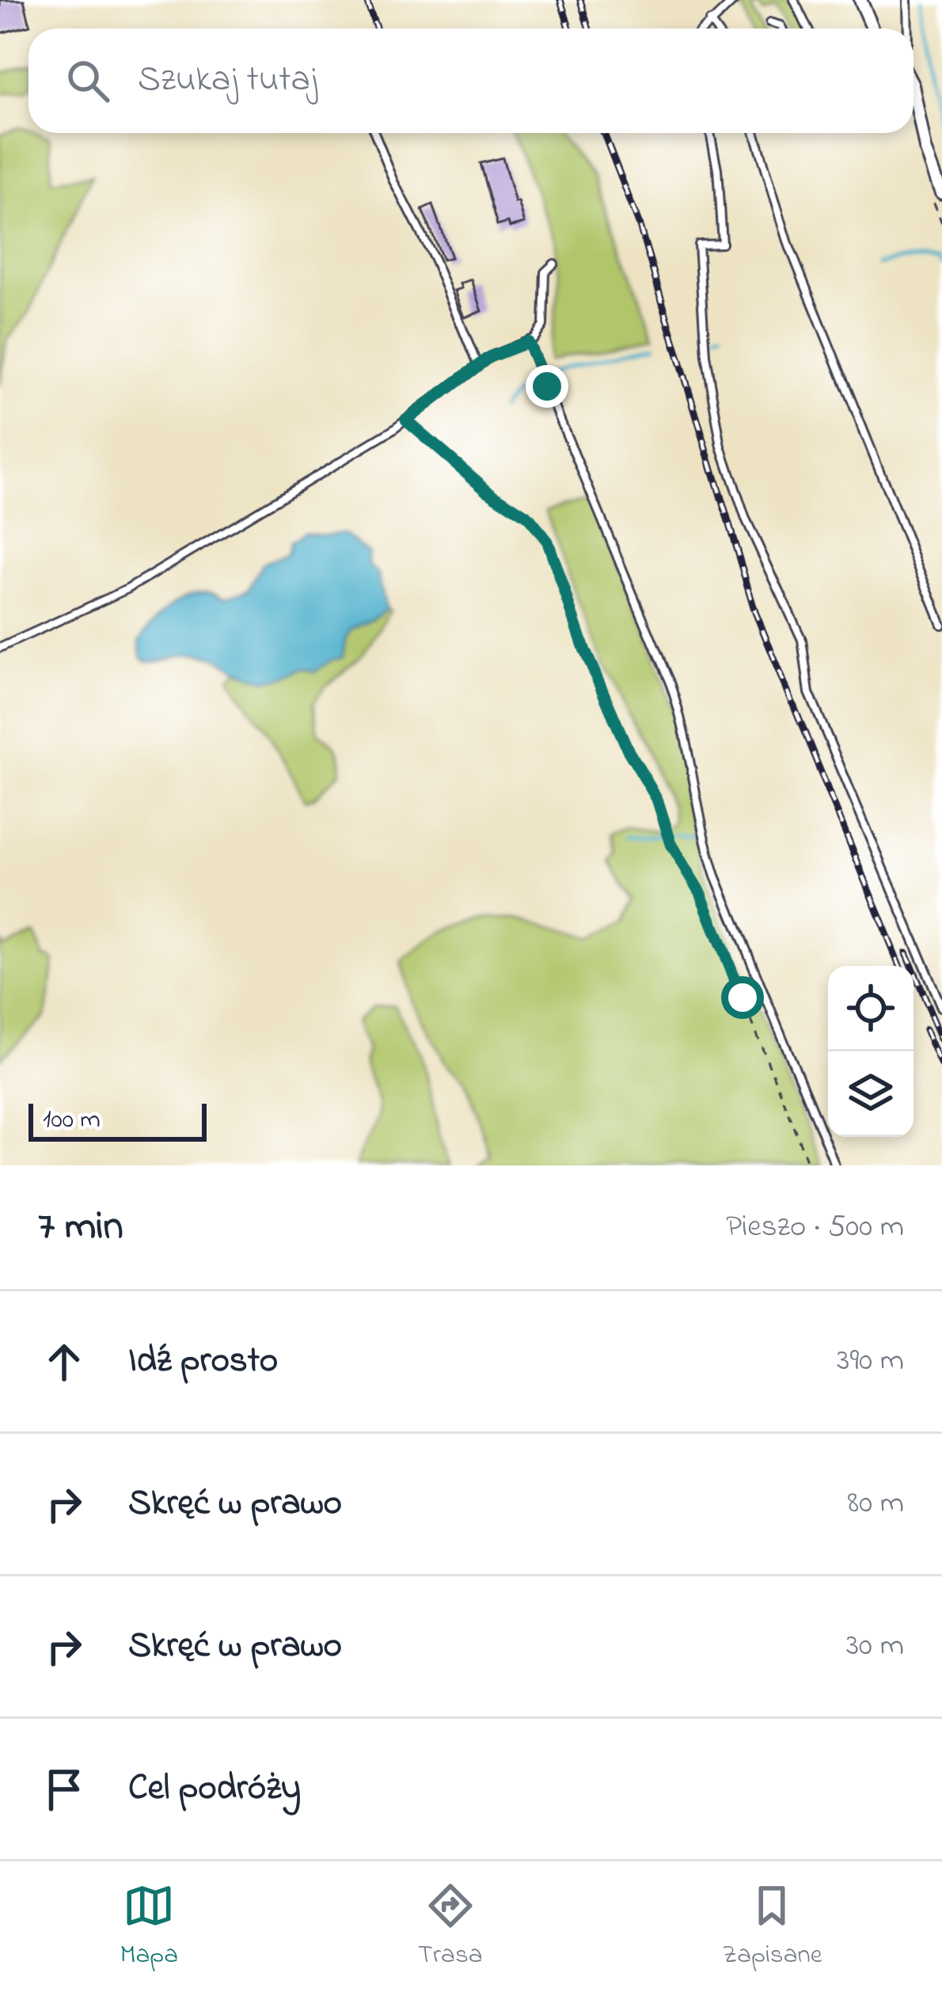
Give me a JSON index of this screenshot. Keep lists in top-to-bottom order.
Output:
{
  "scale_bar": "100 m",
  "page": {
    "search": "Szukaj tutaj",
    "scale": "100 m",
    "heading": ["7 min", "Pieszo · 500 m"],
    "list": [
      ["Idź prosto", "390 m"],
      ["Skręć w prawo", "80 m"],
      ["Skręć w prawo", "30 m"],
      "Cel podróży"
    ],
    "nav": ["Mapa", "Trasa", "Zapisane"]
  }
}
